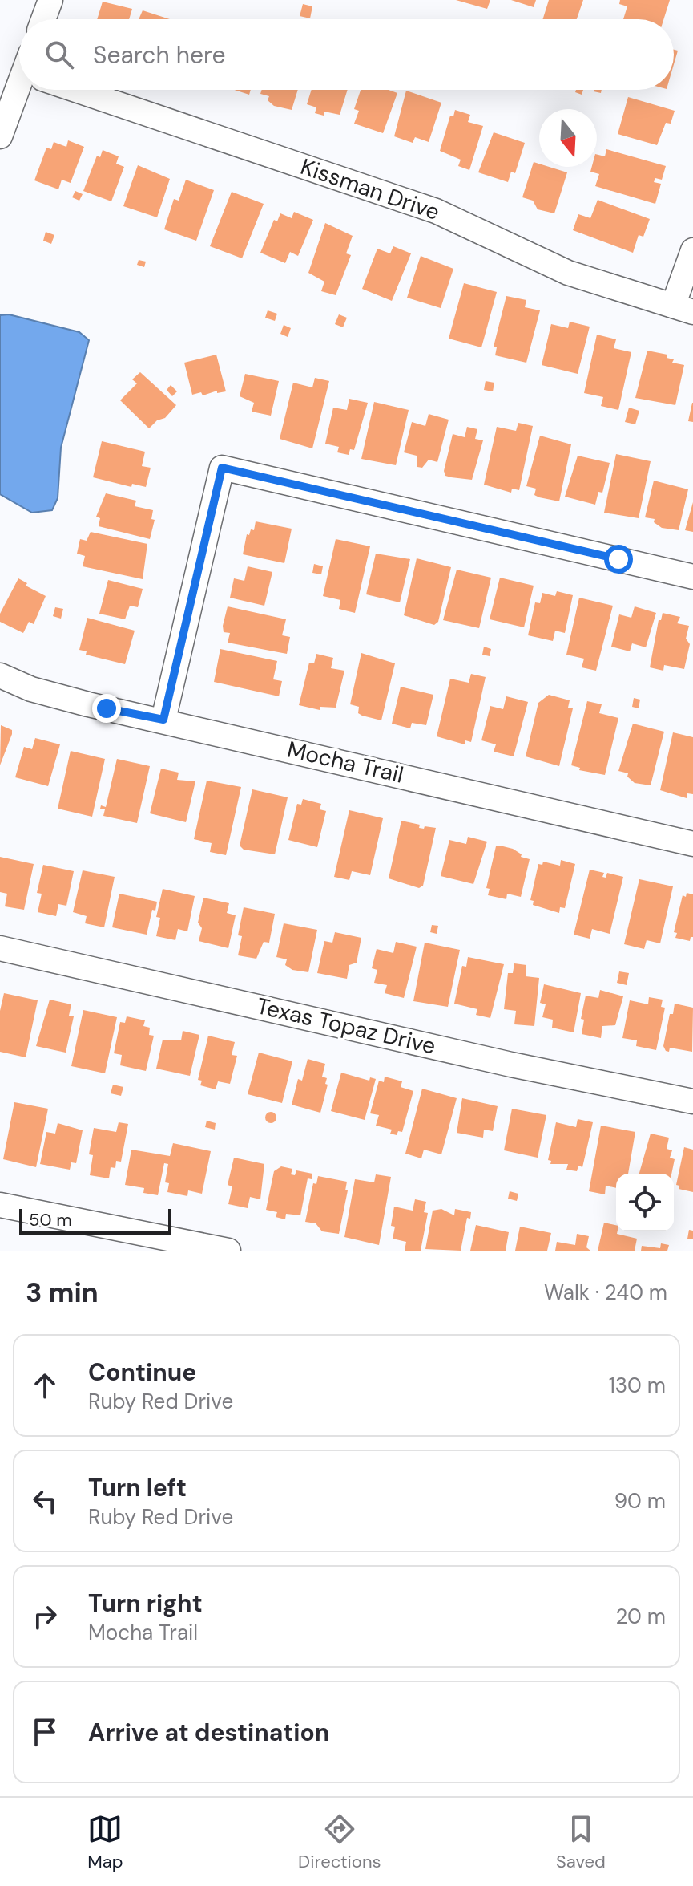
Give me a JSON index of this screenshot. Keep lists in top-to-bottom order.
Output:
{
  "streets": {
    "street": ["Kissman Drive", "Mocha Trail", "Texas Topaz Drive"]
  },
  "scale_bar": "50 m",
  "north": "bottom",
  "page": {
    "search": "Search here",
    "scale": "50 m",
    "heading": ["3 min", "Walk · 240 m"],
    "list": [
      ["Continue", "Ruby Red Drive", "130 m"],
      ["Turn left", "Ruby Red Drive", "90 m"],
      ["Turn right", "Mocha Trail", "20 m"],
      "Arrive at destination"
    ],
    "nav": ["Map", "Directions", "Saved"]
  }
}
